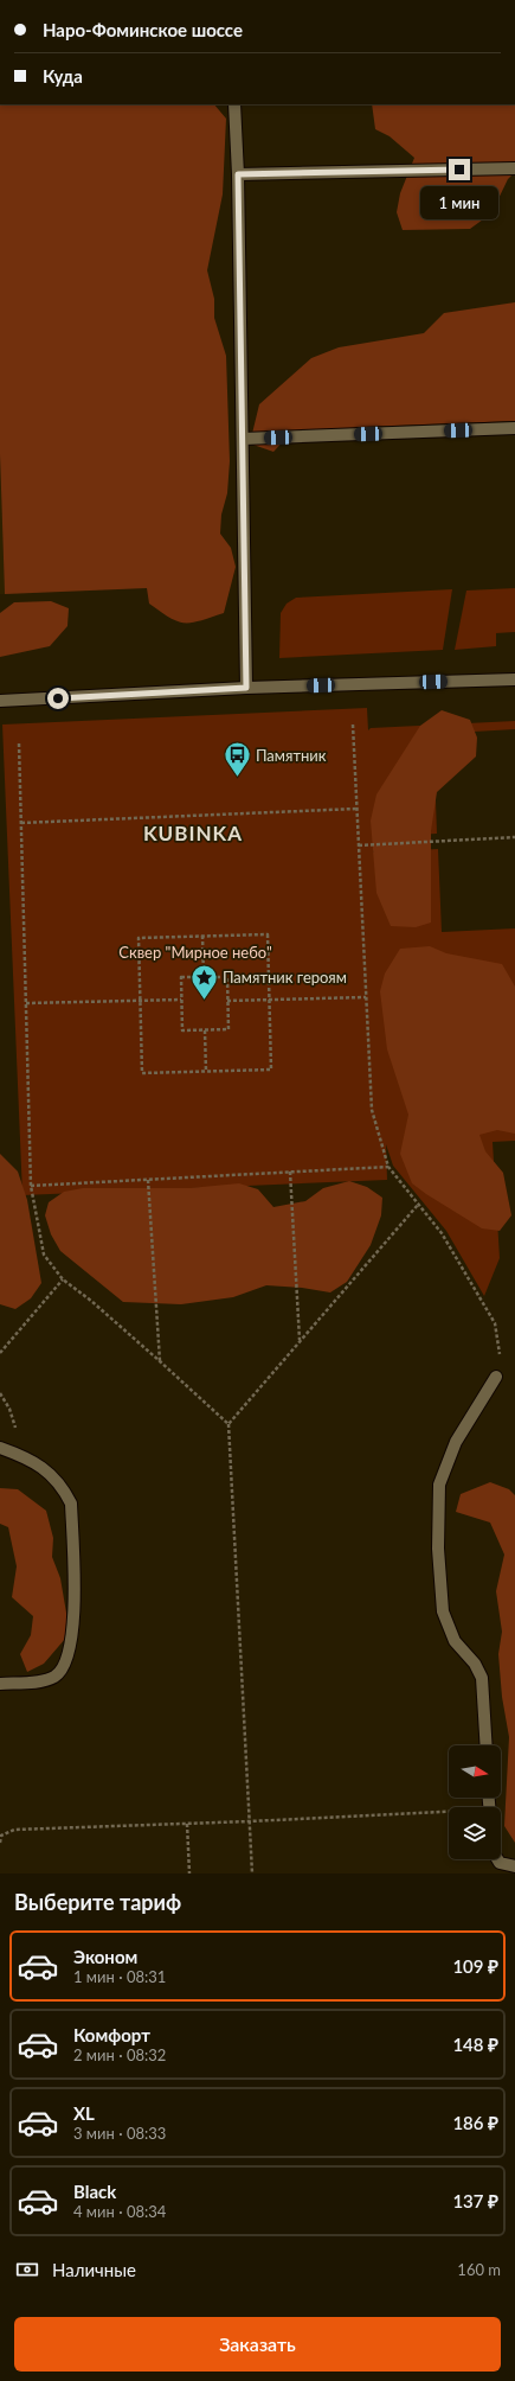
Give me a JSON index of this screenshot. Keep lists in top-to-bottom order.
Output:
{
  "districts": ["KUBINKA"],
  "parks": ["Сквер \"Мирное небо\""],
  "places": {
    "bus stop": ["Памятник"],
    "place": ["Памятник героям"]
  },
  "north": "right",
  "page": {
    "banner": ["Наро-Фоминское шоссе", "Куда"],
    "bubble": "1 мин",
    "heading": "Выберите тариф",
    "list": [
      {
        "name": "Эконом",
        "note": "1 мин · 08:31",
        "value": "109 ₽"
      },
      {
        "name": "Комфорт",
        "note": "2 мин · 08:32",
        "value": "148 ₽"
      },
      {
        "name": "XL",
        "note": "3 мин · 08:33",
        "value": "186 ₽"
      },
      {
        "name": "Black",
        "note": "4 мин · 08:34",
        "value": "137 ₽"
      }
    ],
    "pay": ["Наличные", "160 m"],
    "buttons": "Заказать"
  }
}
